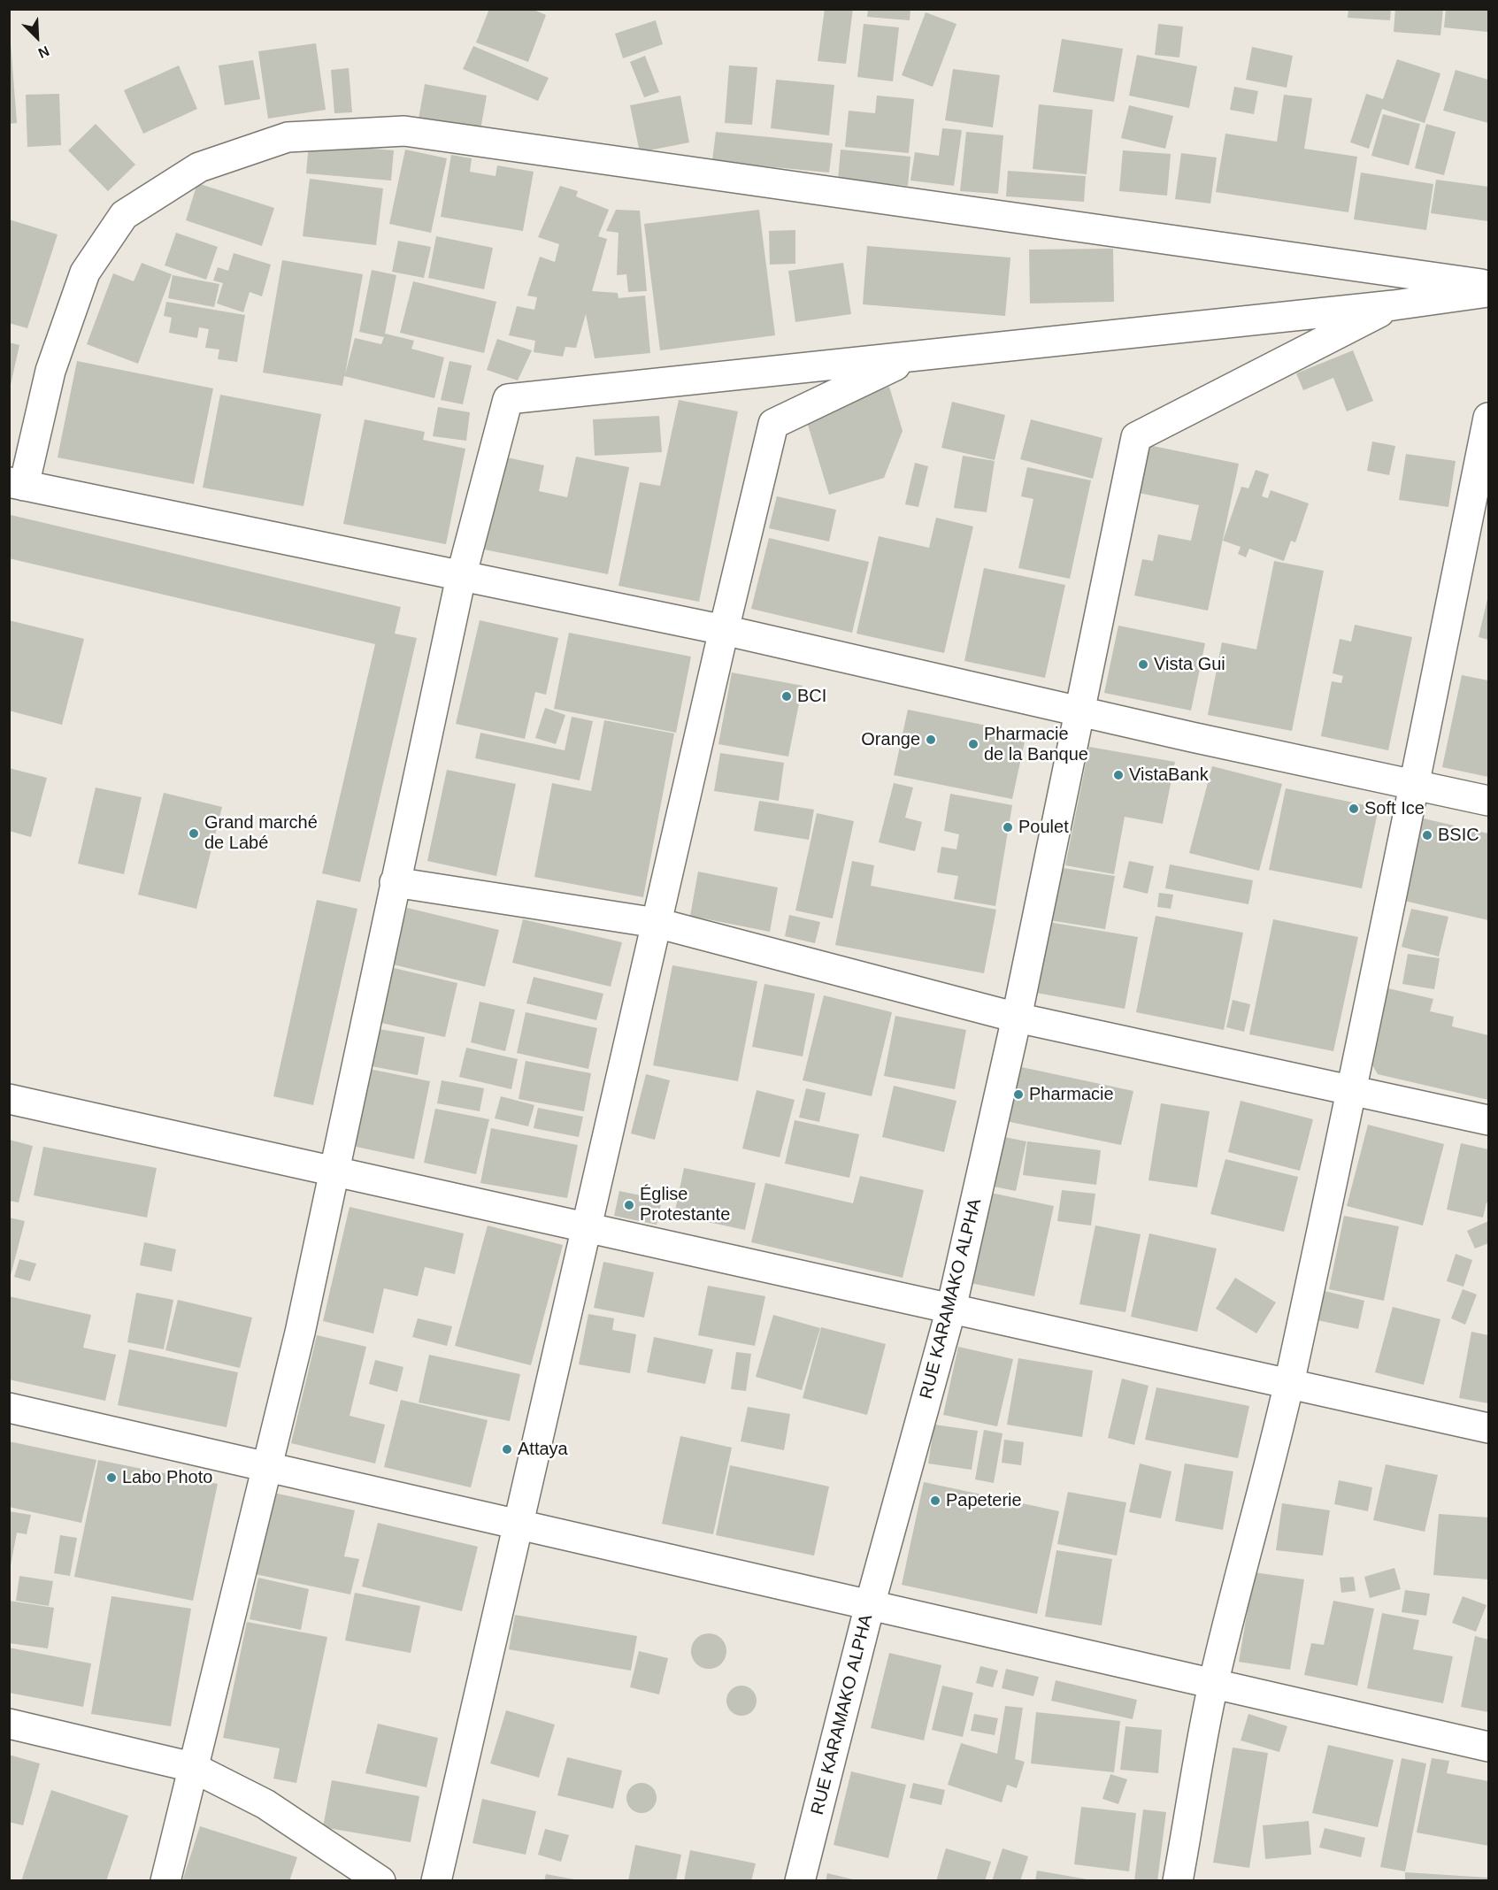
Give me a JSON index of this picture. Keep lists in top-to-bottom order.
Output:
{
  "streets": {
    "street": ["RUE KARAMAKO ALPHA"]
  },
  "places": [
    "Vista Gui",
    "BCI",
    "Orange",
    "Pharmacie de la Banque",
    "VistaBank",
    "Soft Ice",
    "Poulet",
    "Grand marché de Labé",
    "BSIC",
    "Pharmacie",
    "Église Protestante",
    "Attaya",
    "Labo Photo",
    "Papeterie"
  ],
  "north": "bottom right"
}
